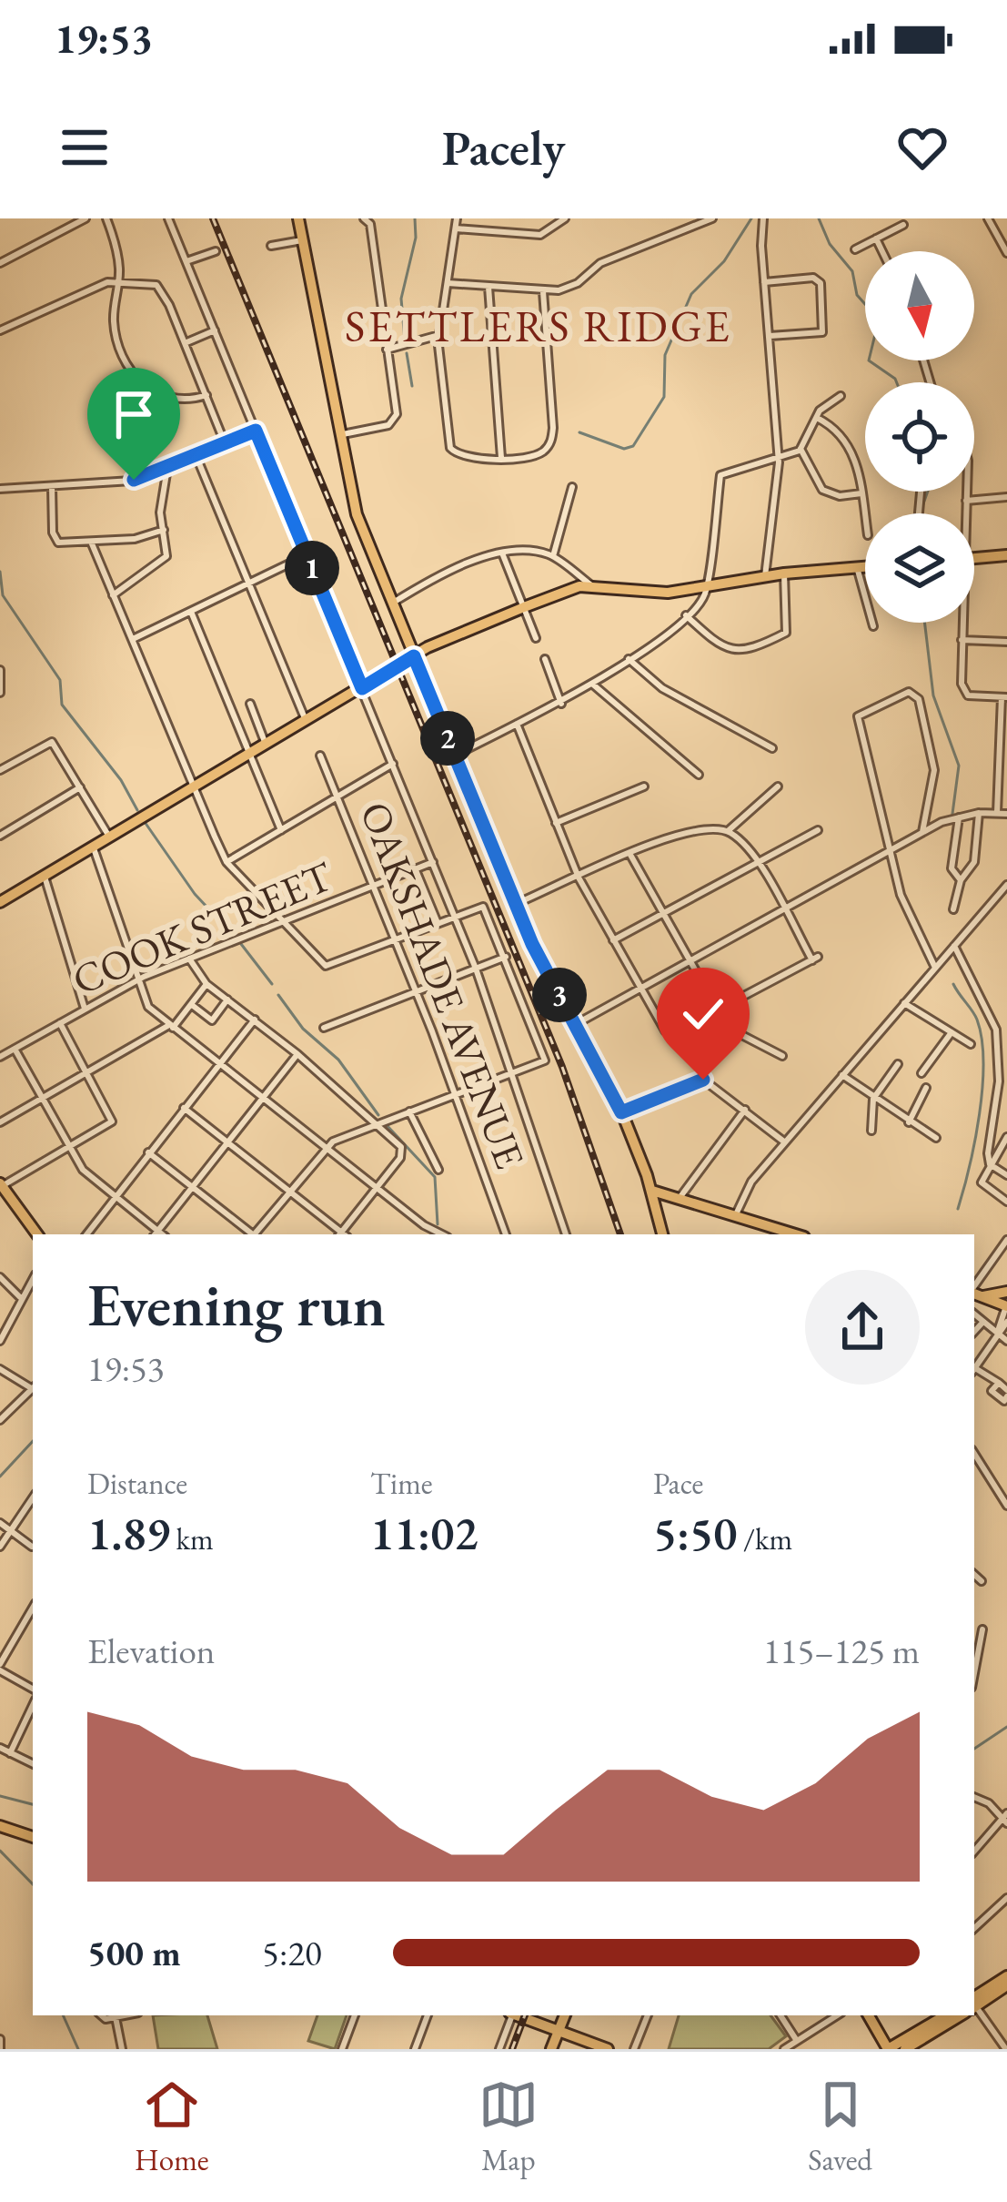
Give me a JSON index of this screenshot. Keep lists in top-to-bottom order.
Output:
{
  "streets": {
    "street": ["COOK STREET", "OAKSHADE AVENUE"]
  },
  "crossings": [
    ["COOK STREET", "OAKSHADE AVENUE"]
  ],
  "districts": ["SETTLERS RIDGE"],
  "north": "bottom",
  "page": {
    "status": "19:53",
    "header": "Pacely",
    "pins": ["1", "2", "3"],
    "heading": ["Evening run", "19:53"],
    "stats": [
      ["Distance", "1.89 km"],
      ["Time", "11:02"],
      ["Pace", "5:50 /km"]
    ],
    "chart": ["Elevation", "115–125 m"],
    "list": [
      {
        "name": "500 m",
        "note": "5:20"
      }
    ],
    "tabs": ["Home", "Map", "Saved"]
  }
}
